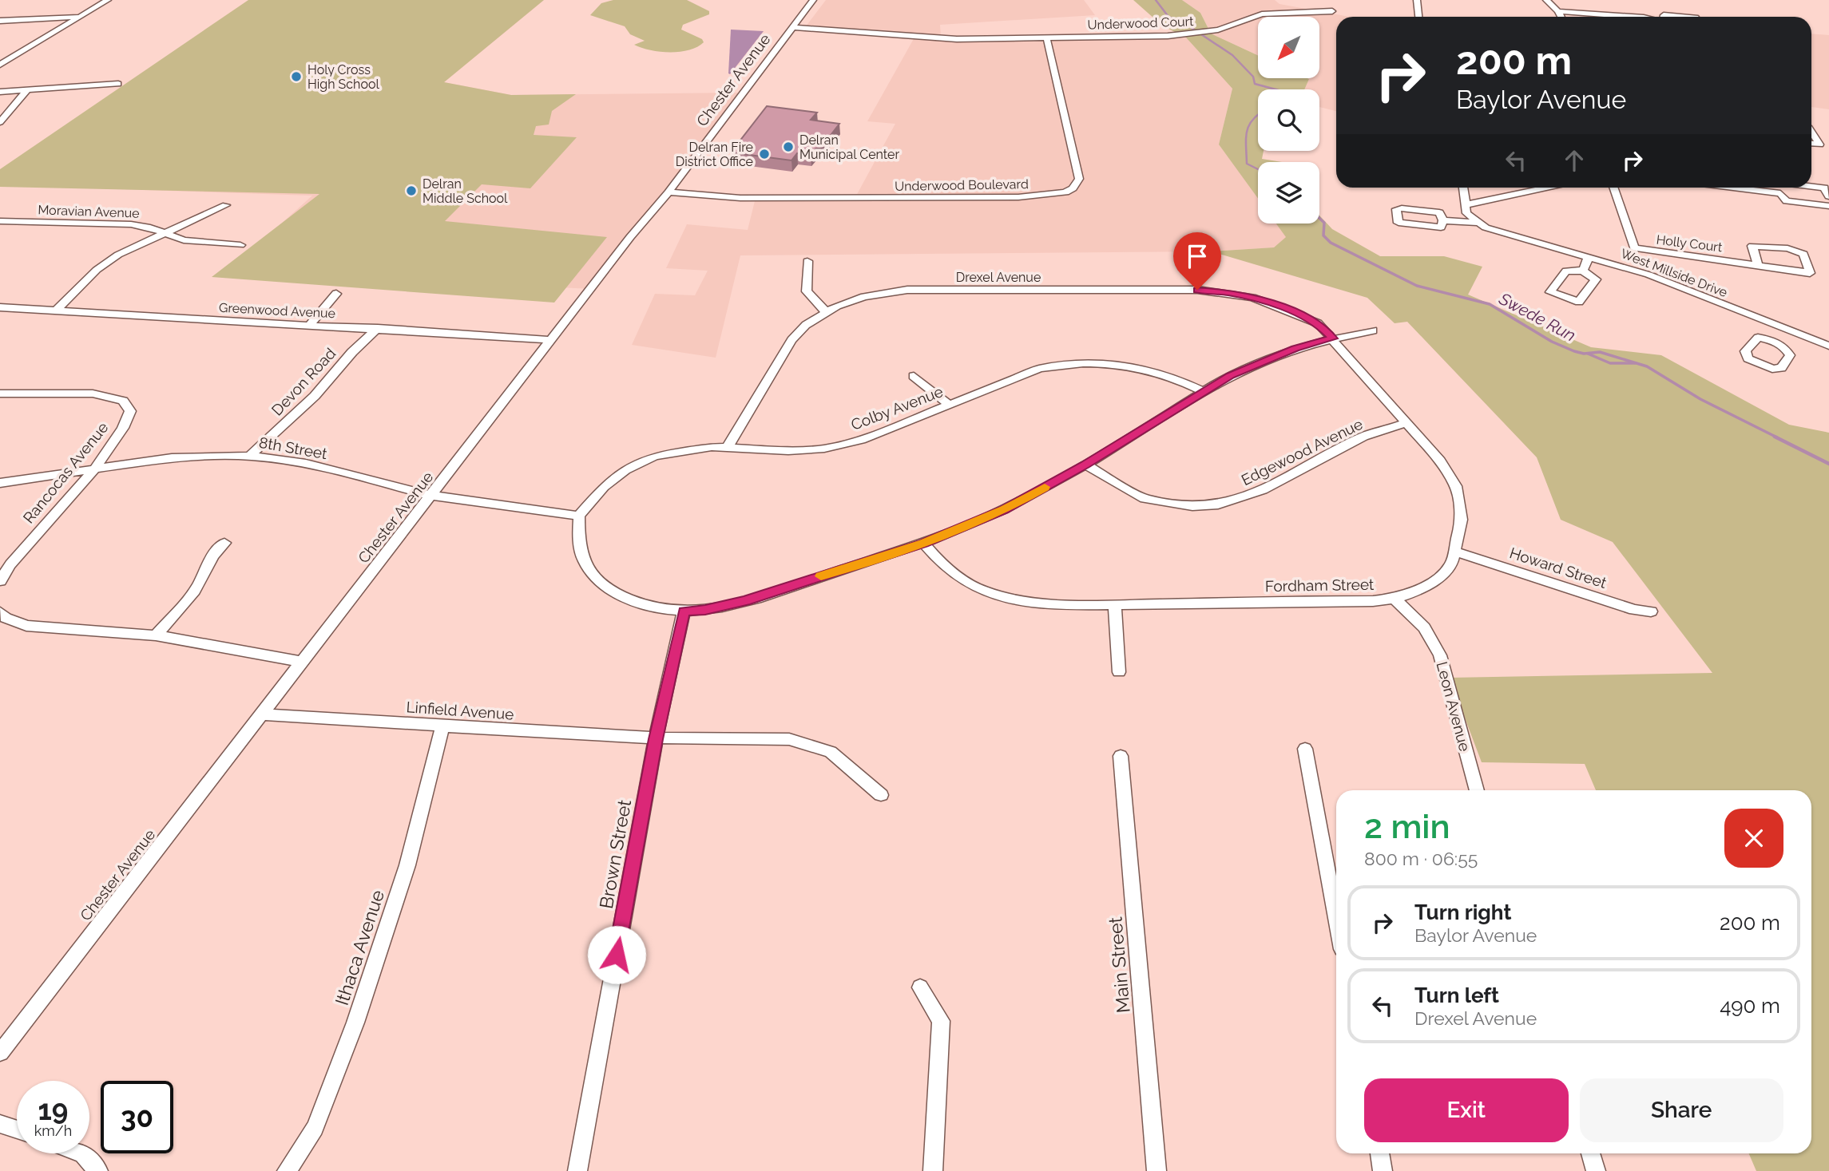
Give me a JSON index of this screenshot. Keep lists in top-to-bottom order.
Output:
{
  "streets": {
    "street": [
      "Underwood Court",
      "Chester Avenue",
      "Underwood Boulevard",
      "Moravian Avenue",
      "Holly Court",
      "West Millside Drive",
      "Drexel Avenue",
      "Greenwood Avenue",
      "Devon Road",
      "Colby Avenue",
      "8th Street",
      "Edgewood Avenue",
      "Rancocas Avenue",
      "Howard Street",
      "Fordham Street",
      "Leon Avenue",
      "Linfield Avenue",
      "Brown Street",
      "Ithaca Avenue",
      "Main Street"
    ]
  },
  "crossings": [
    ["Underwood Court", "Underwood Boulevard"],
    ["Chester Avenue", "Underwood Boulevard"],
    ["Chester Avenue", "Greenwood Avenue"],
    ["Chester Avenue", "8th Street"],
    ["Chester Avenue", "Linfield Avenue"],
    ["Drexel Avenue", "Colby Avenue"],
    ["Drexel Avenue", "Fordham Street"],
    ["Greenwood Avenue", "Devon Road"],
    ["Devon Road", "8th Street"],
    ["Colby Avenue", "8th Street"],
    ["8th Street", "Rancocas Avenue"],
    ["Edgewood Avenue", "Fordham Street"],
    ["Howard Street", "Fordham Street"],
    ["Fordham Street", "Leon Avenue"],
    ["Linfield Avenue", "Brown Street"],
    ["Linfield Avenue", "Ithaca Avenue"]
  ],
  "water": ["Swede Run"],
  "places": [
    "Holy Cross High School",
    "Delran Municipal Center",
    "Delran Fire District Office",
    "Delran Middle School"
  ],
  "north": "bottom left",
  "page": {
    "turn": ["200 m", "Baylor Avenue"],
    "heading": ["2 min", "800 m · 06:55"],
    "list": [
      {
        "name": "Turn right",
        "note": "Baylor Avenue",
        "value": "200 m"
      },
      {
        "name": "Turn left",
        "note": "Drexel Avenue",
        "value": "490 m"
      }
    ],
    "buttons": ["Exit", "Share"],
    "speed": "19 km/h",
    "limit": "30"
  }
}
